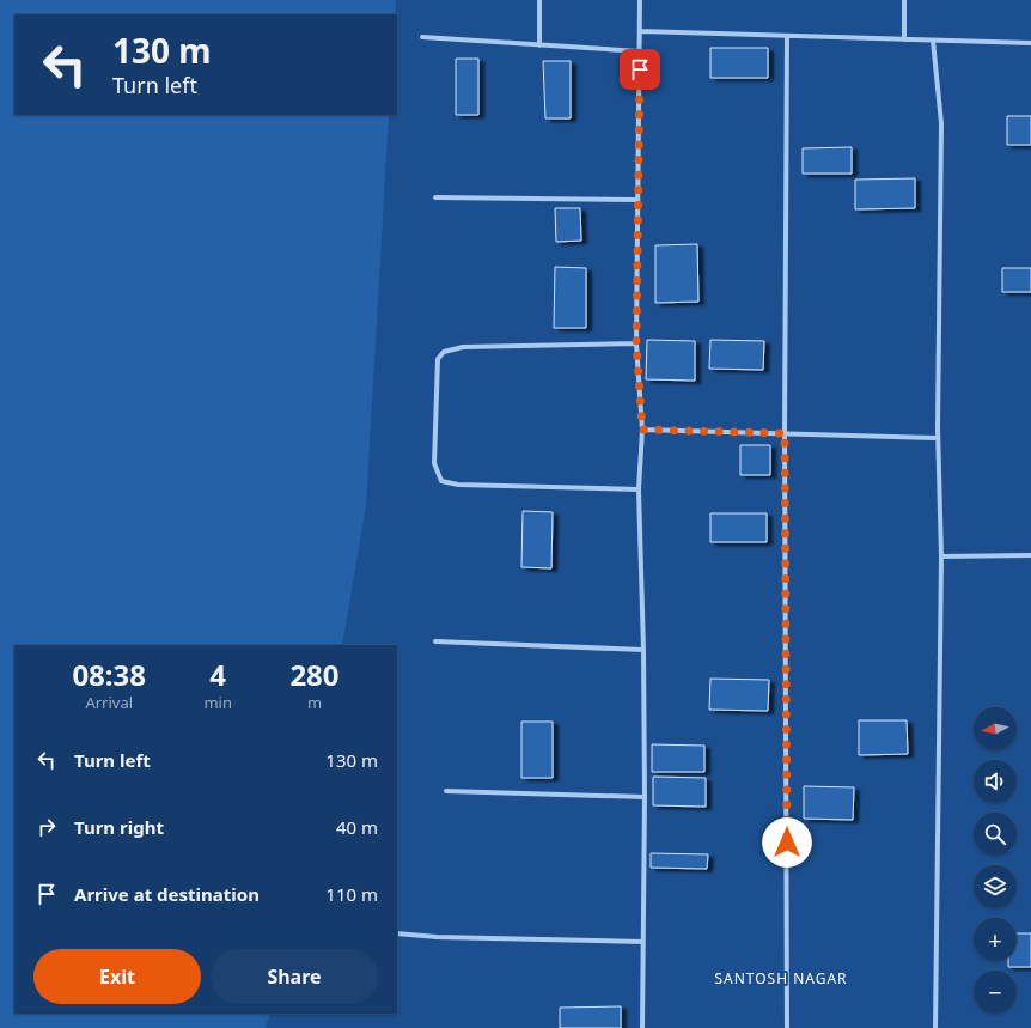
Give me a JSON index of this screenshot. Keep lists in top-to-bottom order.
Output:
{
  "districts": ["SANTOSH NAGAR"],
  "north": "left",
  "page": {
    "turn": ["130 m", "Turn left"],
    "eta": [
      "08:38",
      "Arrival",
      "4",
      "min",
      "280",
      "m"
    ],
    "map_buttons": ["+", "−"],
    "list": [
      {
        "name": "Turn left",
        "value": "130 m"
      },
      {
        "name": "Turn right",
        "value": "40 m"
      },
      {
        "name": "Arrive at destination",
        "value": "110 m"
      }
    ],
    "buttons": ["Exit", "Share"]
  }
}
